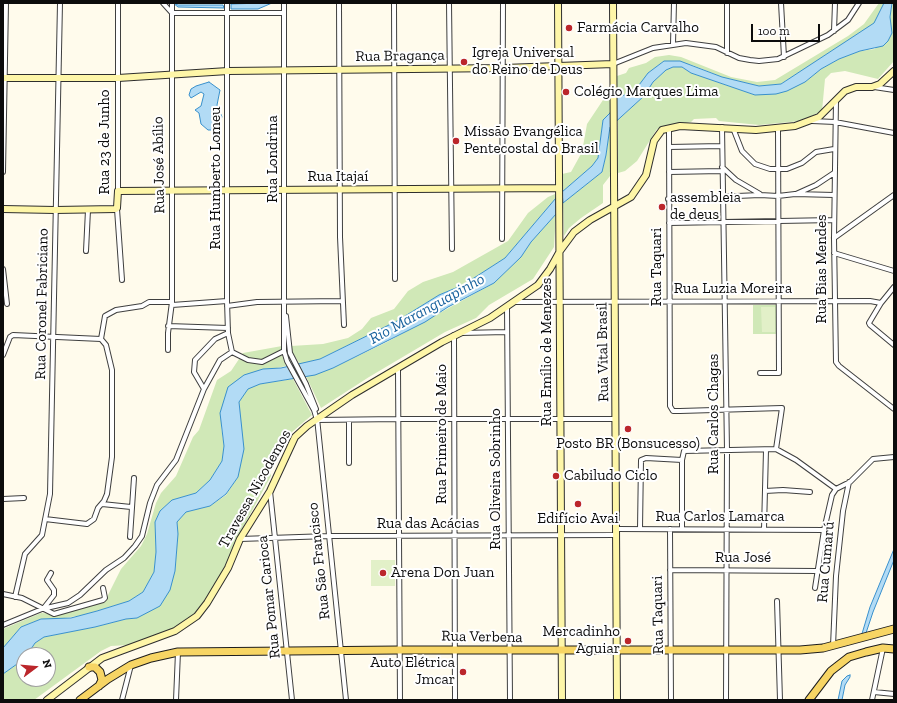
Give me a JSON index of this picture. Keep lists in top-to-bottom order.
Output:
{
  "streets": {
    "main road": ["Rua Verbena"],
    "street": [
      "Rua Bragança",
      "Rua 23 de Junho",
      "Rua Londrina",
      "Rua José Abílio",
      "Rua Itajaí",
      "Rua Humberto Lomeu",
      "Rua Taquari",
      "Rua Bias Mendes",
      "Rua Luzia Moreira",
      "Rua Coronel Fabriciano",
      "Rua Emílio de Menezes",
      "Rua Vital Brasil",
      "Rua Carlos Chagas",
      "Rua Primeiro de Maio",
      "Rua Oliveira Sobrinho",
      "Travessa Nicodemos",
      "Rua Carlos Lamarca",
      "Rua das Acácias",
      "Rua José",
      "Rua São Francisco",
      "Rua Cumarú",
      "Rua Pomar Carioca"
    ]
  },
  "crossings": [
    ["Rua Bragança", "Rua 23 de Junho"],
    ["Rua Bragança", "Rua Londrina"],
    ["Rua Bragança", "Rua José Abílio"],
    ["Rua Bragança", "Rua Humberto Lomeu"],
    ["Rua Bragança", "Rua Coronel Fabriciano"],
    ["Rua Bragança", "Rua Emílio de Menezes"],
    ["Rua Bragança", "Rua Vital Brasil"],
    ["Rua 23 de Junho", "Rua Itajaí"],
    ["Rua Londrina", "Rua Itajaí"],
    ["Rua Londrina", "Rua Humberto Lomeu"],
    ["Rua José Abílio", "Rua Itajaí"],
    ["Rua Itajaí", "Rua Humberto Lomeu"],
    ["Rua Itajaí", "Rua Emílio de Menezes"],
    ["Rua Taquari", "Rua Luzia Moreira"],
    ["Rua Taquari", "Rua Carlos Chagas"],
    ["Rua Taquari", "Travessa Nicodemos"],
    ["Rua Taquari", "Rua Carlos Lamarca"],
    ["Rua Taquari", "Rua José"],
    ["Rua Taquari", "Rua Verbena"],
    ["Rua Bias Mendes", "Rua Luzia Moreira"],
    ["Rua Luzia Moreira", "Rua Emílio de Menezes"],
    ["Rua Luzia Moreira", "Rua Vital Brasil"],
    ["Rua Luzia Moreira", "Rua Carlos Chagas"],
    ["Rua Luzia Moreira", "Travessa Nicodemos"],
    ["Rua Emílio de Menezes", "Travessa Nicodemos"],
    ["Rua Emílio de Menezes", "Rua das Acácias"],
    ["Rua Emílio de Menezes", "Rua Verbena"],
    ["Rua Vital Brasil", "Travessa Nicodemos"],
    ["Rua Vital Brasil", "Rua Carlos Lamarca"],
    ["Rua Vital Brasil", "Rua das Acácias"],
    ["Rua Vital Brasil", "Rua Verbena"],
    ["Rua Carlos Chagas", "Rua Carlos Lamarca"],
    ["Rua Carlos Chagas", "Rua José"],
    ["Rua Carlos Chagas", "Rua Verbena"],
    ["Rua Primeiro de Maio", "Travessa Nicodemos"],
    ["Rua Primeiro de Maio", "Rua das Acácias"],
    ["Rua Primeiro de Maio", "Rua Verbena"],
    ["Rua Oliveira Sobrinho", "Travessa Nicodemos"],
    ["Rua Oliveira Sobrinho", "Rua das Acácias"],
    ["Rua Oliveira Sobrinho", "Rua Verbena"],
    ["Travessa Nicodemos", "Rua das Acácias"],
    ["Travessa Nicodemos", "Rua São Francisco"],
    ["Travessa Nicodemos", "Rua Pomar Carioca"],
    ["Rua Carlos Lamarca", "Rua das Acácias"],
    ["Rua das Acácias", "Rua São Francisco"],
    ["Rua das Acácias", "Rua Pomar Carioca"],
    ["Rua São Francisco", "Rua Verbena"],
    ["Rua Cumarú", "Rua Verbena"],
    ["Rua Pomar Carioca", "Rua Verbena"]
  ],
  "water": ["Rio Maranguapinho"],
  "places": [
    "Farmácia Carvalho",
    "Igreja Universal do Reino de Deus",
    "Colégio Marques Lima",
    "Missão Evangélica Pentecostal do Brasil",
    "assembleia de deus",
    "Posto BR (Bonsucesso)",
    "Cabiludo Ciclo",
    "Edifício Avai",
    "Arena Don Juan",
    "Mercadinho Aguiar",
    "Auto Elétrica Jmcar"
  ],
  "scale_bar": "100 m",
  "north": "right"
}
